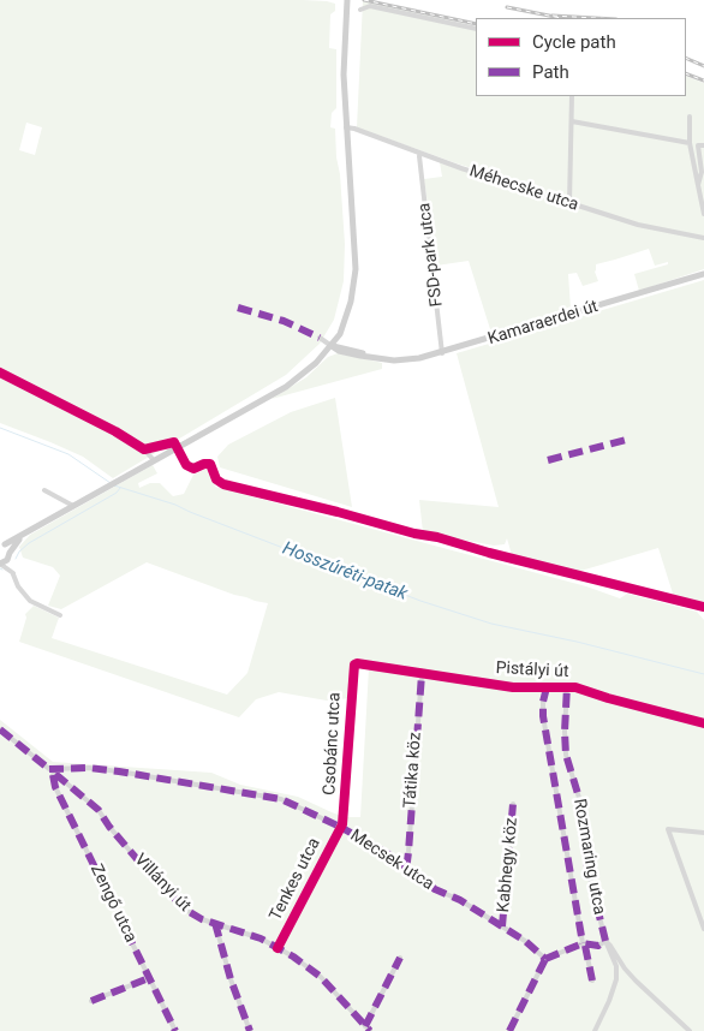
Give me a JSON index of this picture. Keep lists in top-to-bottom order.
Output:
{
  "streets": {
    "street": [
      "Méhecske utca",
      "FSD-park utca",
      "Kamaraerdei út",
      "Pistályi út",
      "Csobánc utca",
      "Tátika köz",
      "Rozmaring utca",
      "Mecsek utca",
      "Kabhegy köz",
      "Tenkes utca",
      "Villányi út",
      "Zengő utca"
    ]
  },
  "crossings": [
    ["FSD-park utca", "Kamaraerdei út"],
    ["Pistályi út", "Csobánc utca"],
    ["Pistályi út", "Tátika köz"],
    ["Pistályi út", "Rozmaring utca"],
    ["Csobánc utca", "Mecsek utca"],
    ["Csobánc utca", "Tenkes utca"],
    ["Tátika köz", "Mecsek utca"],
    ["Mecsek utca", "Kabhegy köz"],
    ["Mecsek utca", "Tenkes utca"],
    ["Mecsek utca", "Villányi út"],
    ["Mecsek utca", "Zengő utca"],
    ["Tenkes utca", "Villányi út"],
    ["Villányi út", "Zengő utca"]
  ],
  "water": ["Hosszúréti-patak"],
  "legend": ["Cycle path", "Path"]
}
